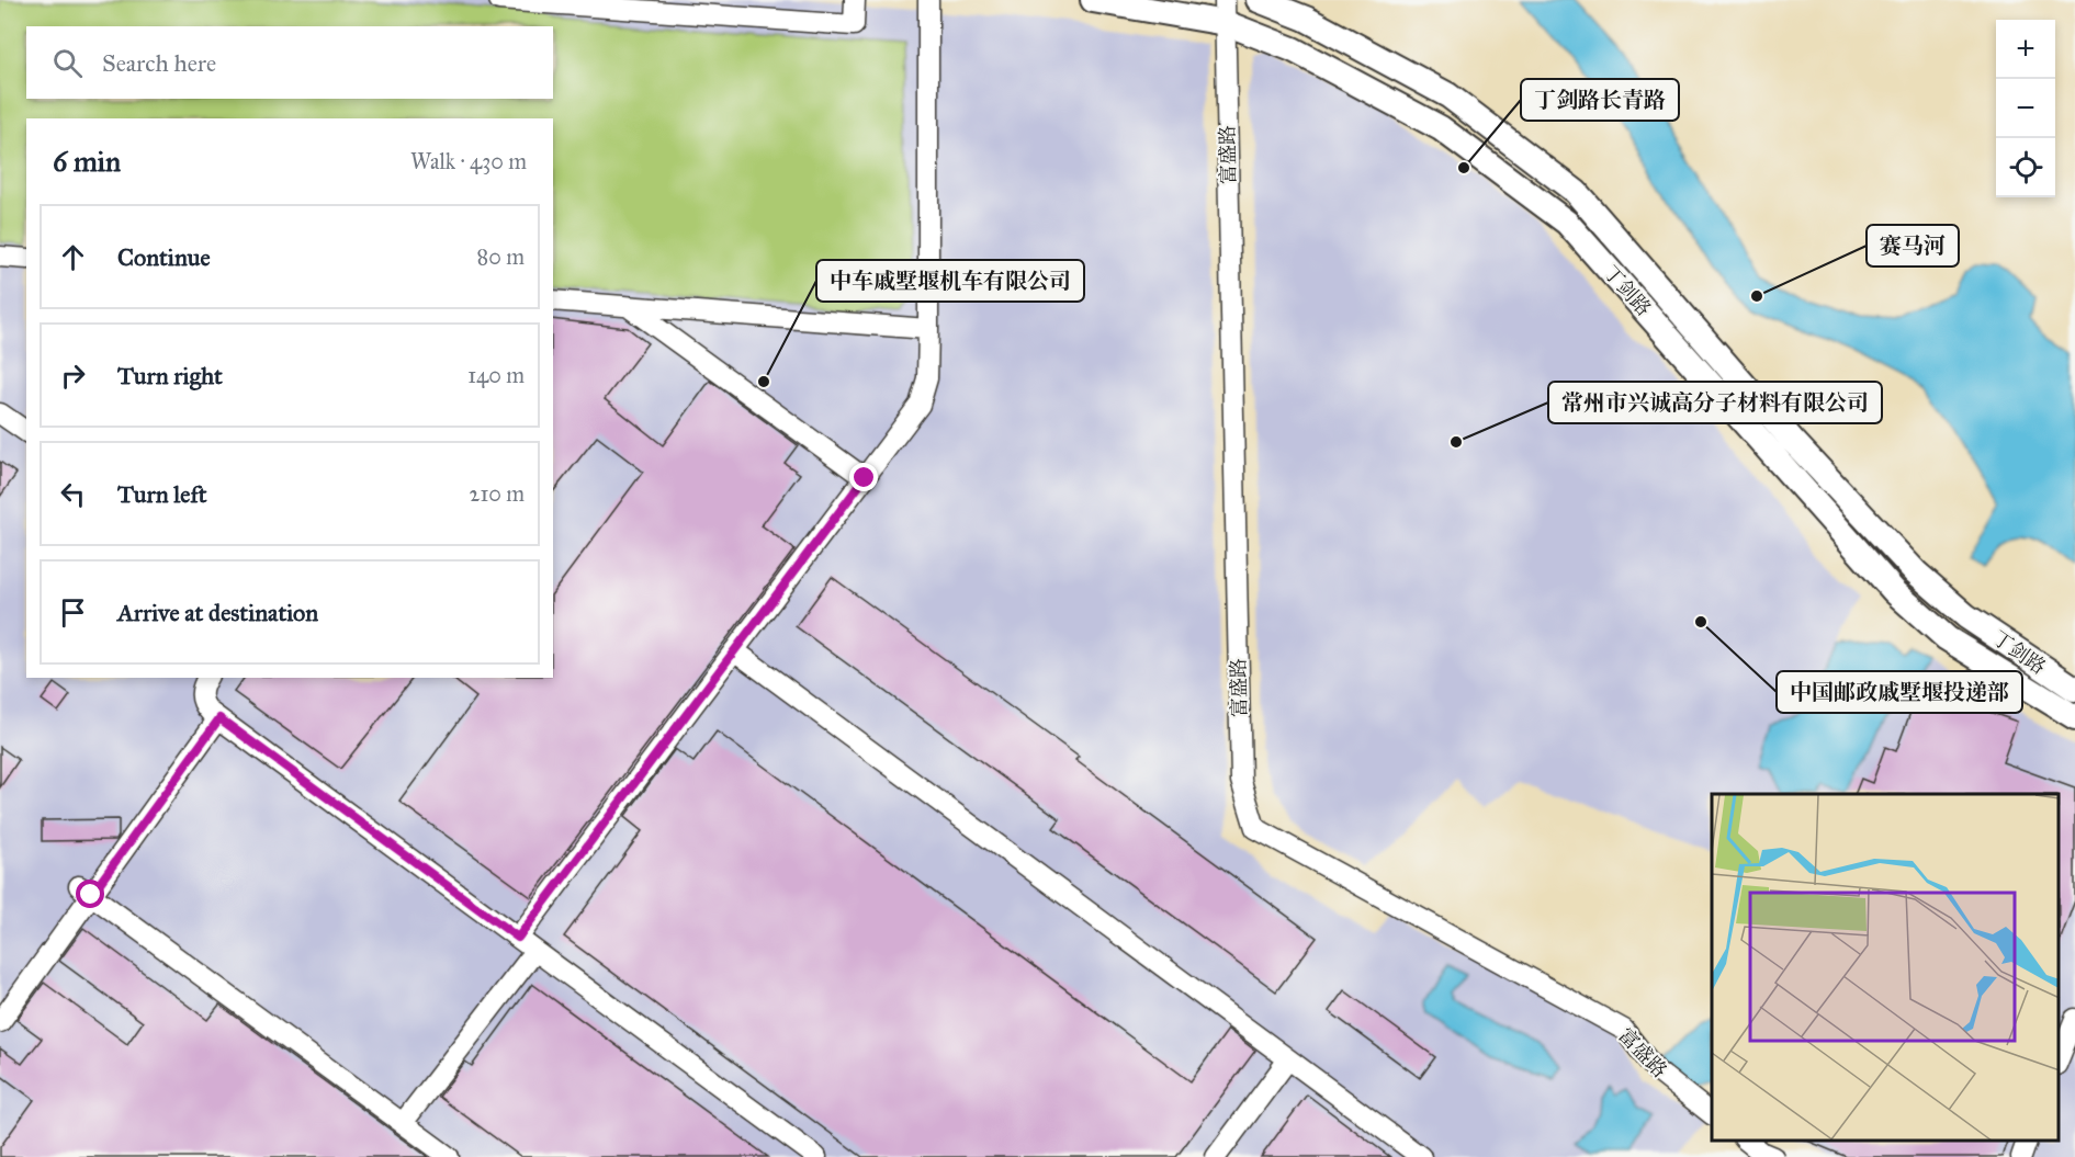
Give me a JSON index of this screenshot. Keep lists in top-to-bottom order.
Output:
{
  "streets": {
    "main road": ["丁剑路"],
    "street": ["富盛路"]
  },
  "crossings": [
    ["富盛路", "丁剑路"]
  ],
  "places": [
    "丁剑路长青路",
    "赛马河",
    "中车戚墅堰机车有限公司",
    "常州市兴诚高分子材料有限公司",
    "中国邮政戚墅堰投递部"
  ],
  "page": {
    "map_buttons": ["+", "−"],
    "search": "Search here",
    "heading": ["6 min", "Walk · 430 m"],
    "list": [
      ["Continue", "80 m"],
      ["Turn right", "140 m"],
      ["Turn left", "210 m"],
      "Arrive at destination"
    ]
  }
}
